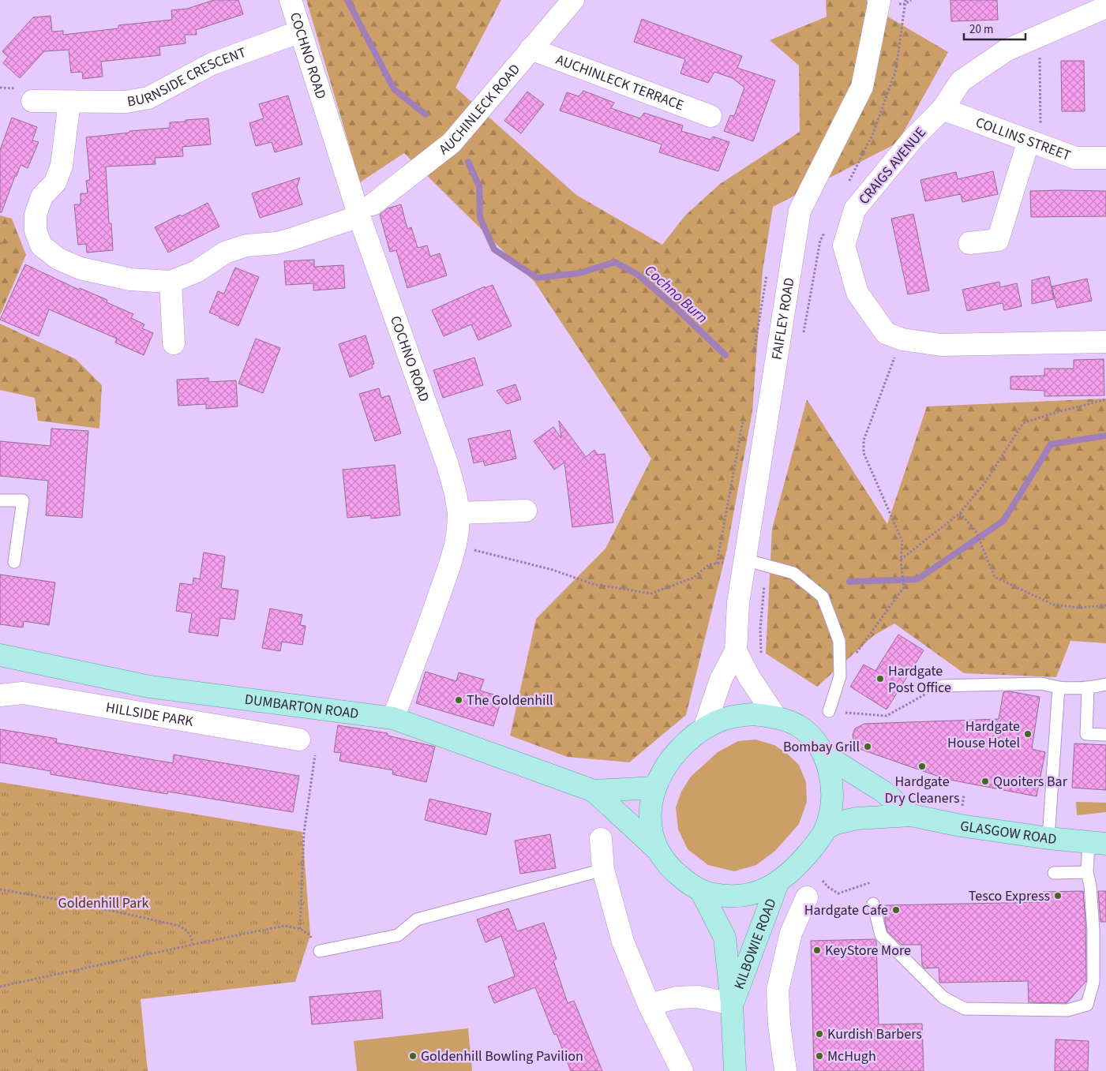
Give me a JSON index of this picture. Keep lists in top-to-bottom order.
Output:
{
  "streets": {
    "main road": ["DUMBARTON ROAD", "GLASGOW ROAD", "KILBOWIE ROAD"],
    "street": [
      "COCHNO ROAD",
      "BURNSIDE CRESCENT",
      "AUCHINLECK TERRACE",
      "AUCHINLECK ROAD",
      "COLLINS STREET",
      "CRAIGS AVENUE",
      "FAIFLEY ROAD",
      "HILLSIDE PARK"
    ]
  },
  "crossings": [
    ["COCHNO ROAD", "BURNSIDE CRESCENT"],
    ["COCHNO ROAD", "AUCHINLECK ROAD"],
    ["COCHNO ROAD", "DUMBARTON ROAD"],
    ["AUCHINLECK TERRACE", "AUCHINLECK ROAD"],
    ["COLLINS STREET", "CRAIGS AVENUE"]
  ],
  "water": ["Cochno Burn"],
  "parks": ["Goldenhill Park"],
  "places": [
    "Hardgate Post Office",
    "The Goldenhill",
    "Hardgate House Hotel",
    "Bombay Grill",
    "Hardgate Dry Cleaners",
    "Quoiters Bar",
    "Tesco Express",
    "Hardgate Cafe",
    "KeyStore More",
    "Kurdish Barbers",
    "Goldenhill Bowling Pavilion",
    "McHugh"
  ],
  "scale_bar": "20 m"
}
